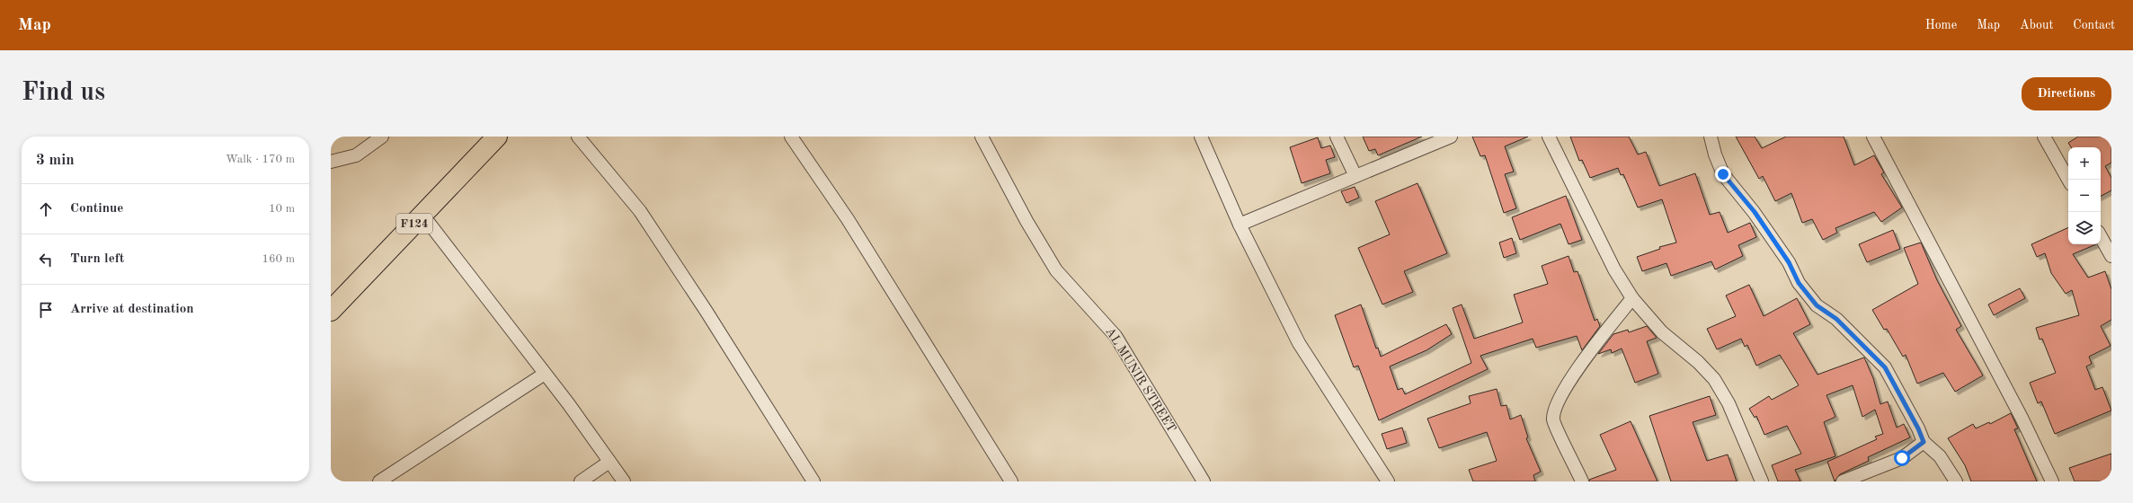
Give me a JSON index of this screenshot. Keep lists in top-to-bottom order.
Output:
{
  "streets": {
    "main road": ["F124"],
    "street": ["AL MUNIR STREET"]
  },
  "page": {
    "header": "Map",
    "nav": [
      "Home",
      "Map",
      "About",
      "Contact"
    ],
    "buttons": "Directions",
    "title": "Find us",
    "heading": ["3 min", "Walk · 170 m"],
    "map_buttons": ["+", "−"],
    "list": [
      ["Continue", "10 m"],
      ["Turn left", "160 m"],
      "Arrive at destination"
    ]
  }
}
